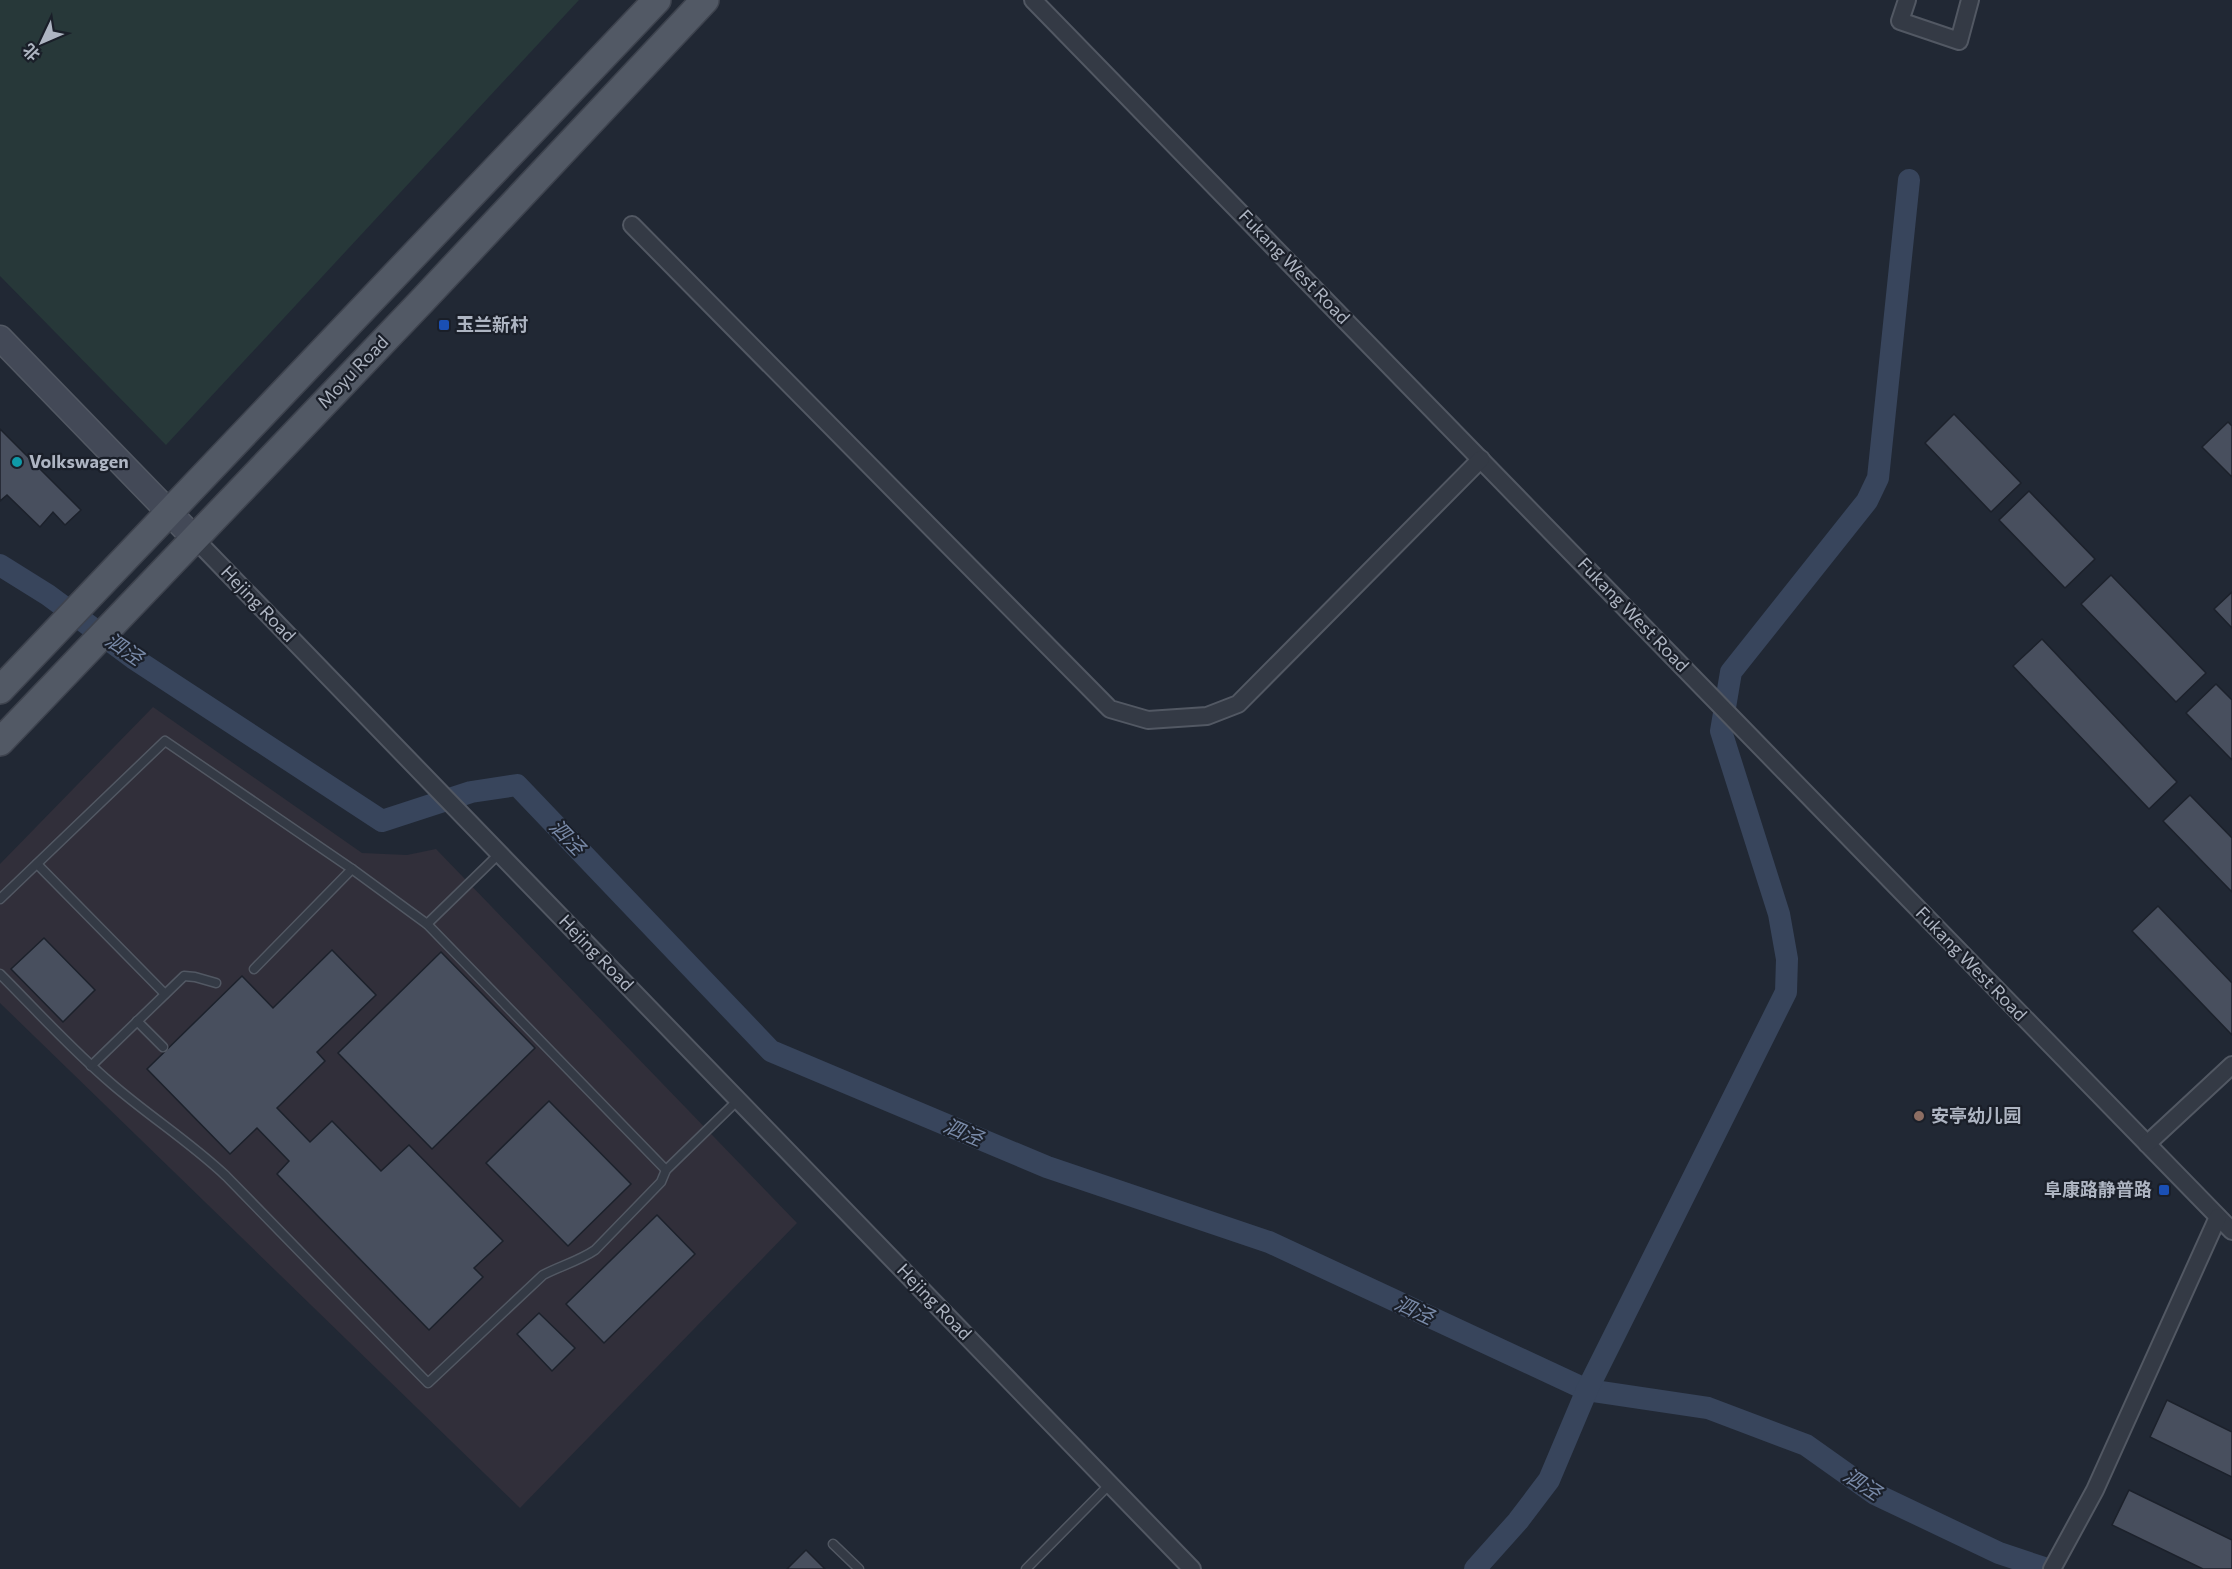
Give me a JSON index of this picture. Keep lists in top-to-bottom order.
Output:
{
  "streets": {
    "main road": ["Moyu Road"],
    "street": ["Fukang West Road", "Hejing Road"]
  },
  "crossings": [
    ["Moyu Road", "Hejing Road"]
  ],
  "water": ["泗泾"],
  "places": {
    "transit": ["玉兰新村", "阜康路静普路"],
    "other": ["Volkswagen", "安亭幼儿园"]
  },
  "north": "bottom left"
}
